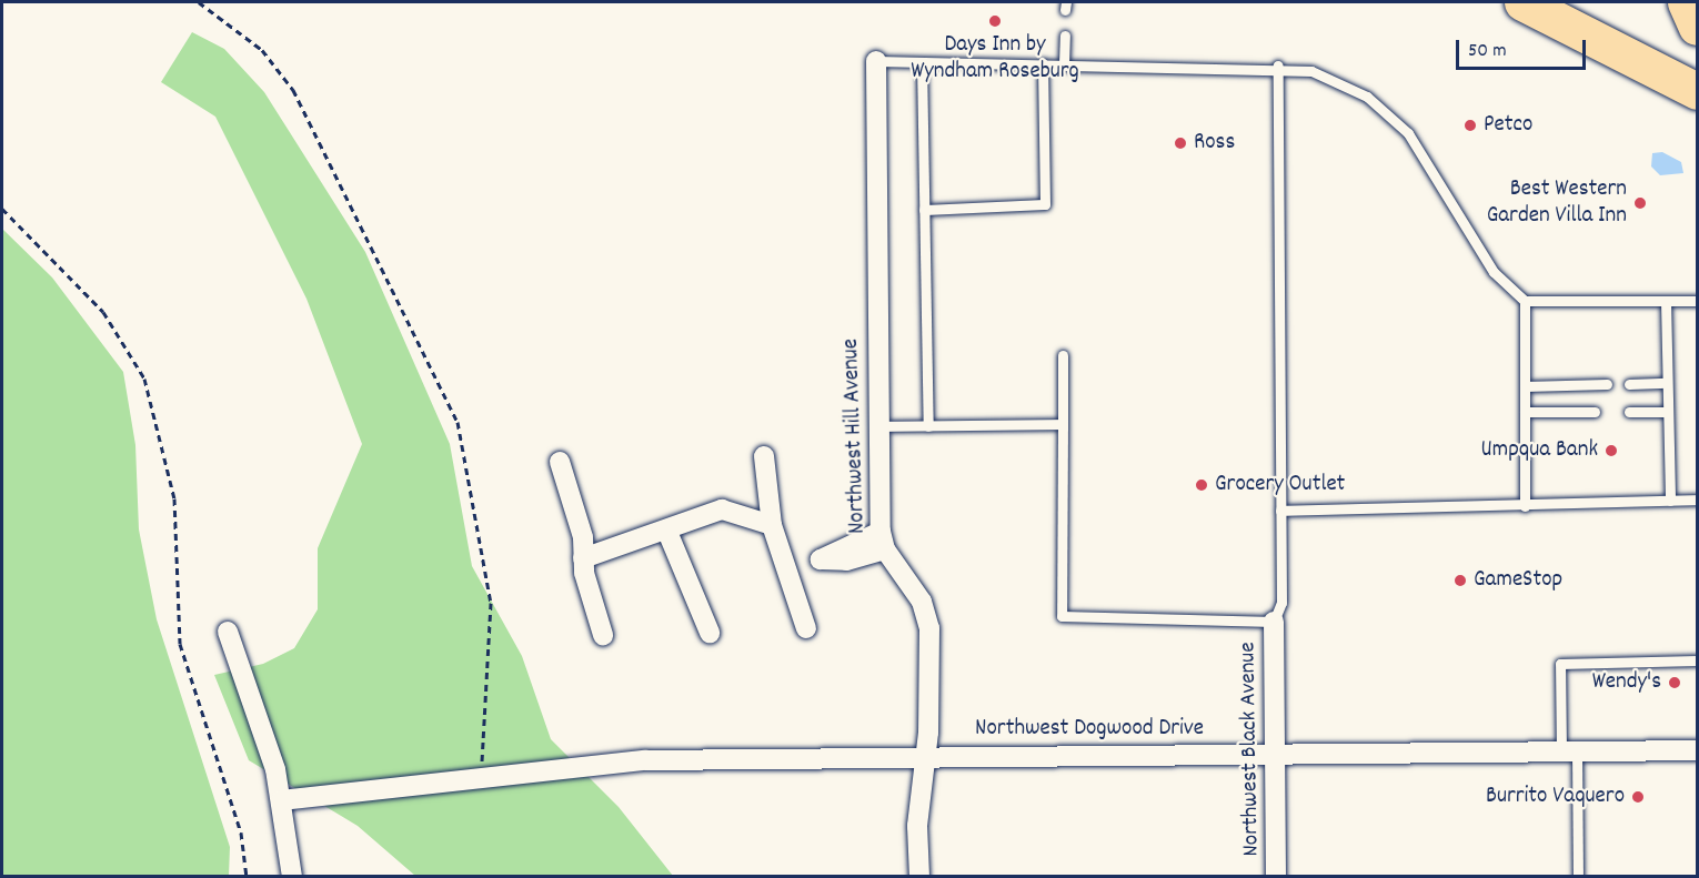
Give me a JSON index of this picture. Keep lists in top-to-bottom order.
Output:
{
  "streets": {
    "street": ["Northwest Hill Avenue", "Northwest Dogwood Drive", "Northwest Black Avenue"]
  },
  "crossings": [
    ["Northwest Hill Avenue", "Northwest Dogwood Drive"],
    ["Northwest Dogwood Drive", "Northwest Black Avenue"]
  ],
  "places": [
    "Days Inn by Wyndham Roseburg",
    "Petco",
    "Ross",
    "Best Western Garden Villa Inn",
    "Umpqua Bank",
    "Grocery Outlet",
    "GameStop",
    "Wendy's",
    "Burrito Vaquero"
  ],
  "scale_bar": "50 m"
}
